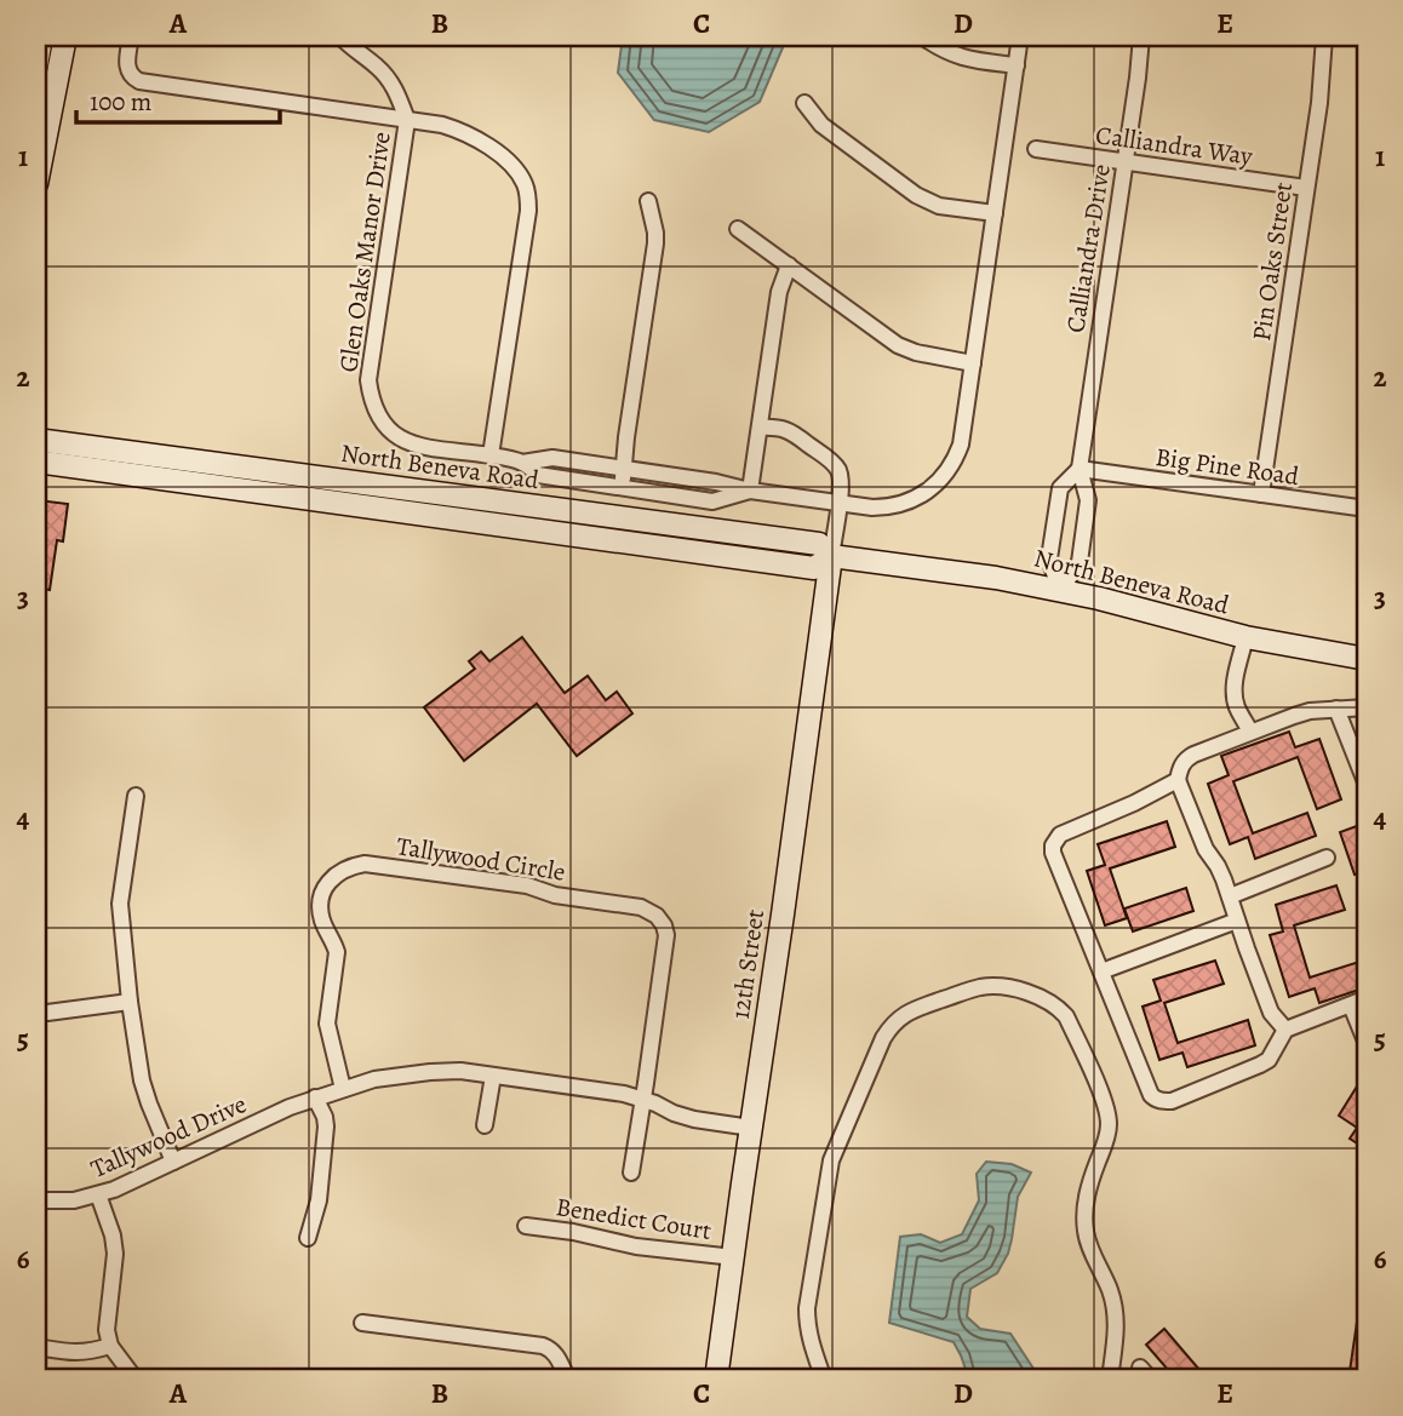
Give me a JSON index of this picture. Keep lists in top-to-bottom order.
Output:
{
  "streets": {
    "main road": ["North Beneva Road", "12th Street"],
    "street": [
      "Calliandra Way",
      "Calliandra Drive",
      "Glen Oaks Manor Drive",
      "Pin Oaks Street",
      "Big Pine Road",
      "Tallywood Circle",
      "Tallywood Drive",
      "Benedict Court"
    ]
  },
  "crossings": [
    ["Calliandra Way", "Calliandra Drive"],
    ["Calliandra Way", "Pin Oaks Street"],
    ["Calliandra Drive", "North Beneva Road"],
    ["Calliandra Drive", "Big Pine Road"],
    ["Pin Oaks Street", "Big Pine Road"],
    ["North Beneva Road", "12th Street"],
    ["Tallywood Circle", "Tallywood Drive"],
    ["12th Street", "Tallywood Drive"],
    ["12th Street", "Benedict Court"]
  ],
  "scale_bar": "100 m",
  "grid": {
    "columns": [
      "A",
      "B",
      "C",
      "D",
      "E"
    ],
    "rows": [
      "1",
      "2",
      "3",
      "4",
      "5",
      "6"
    ]
  }
}
